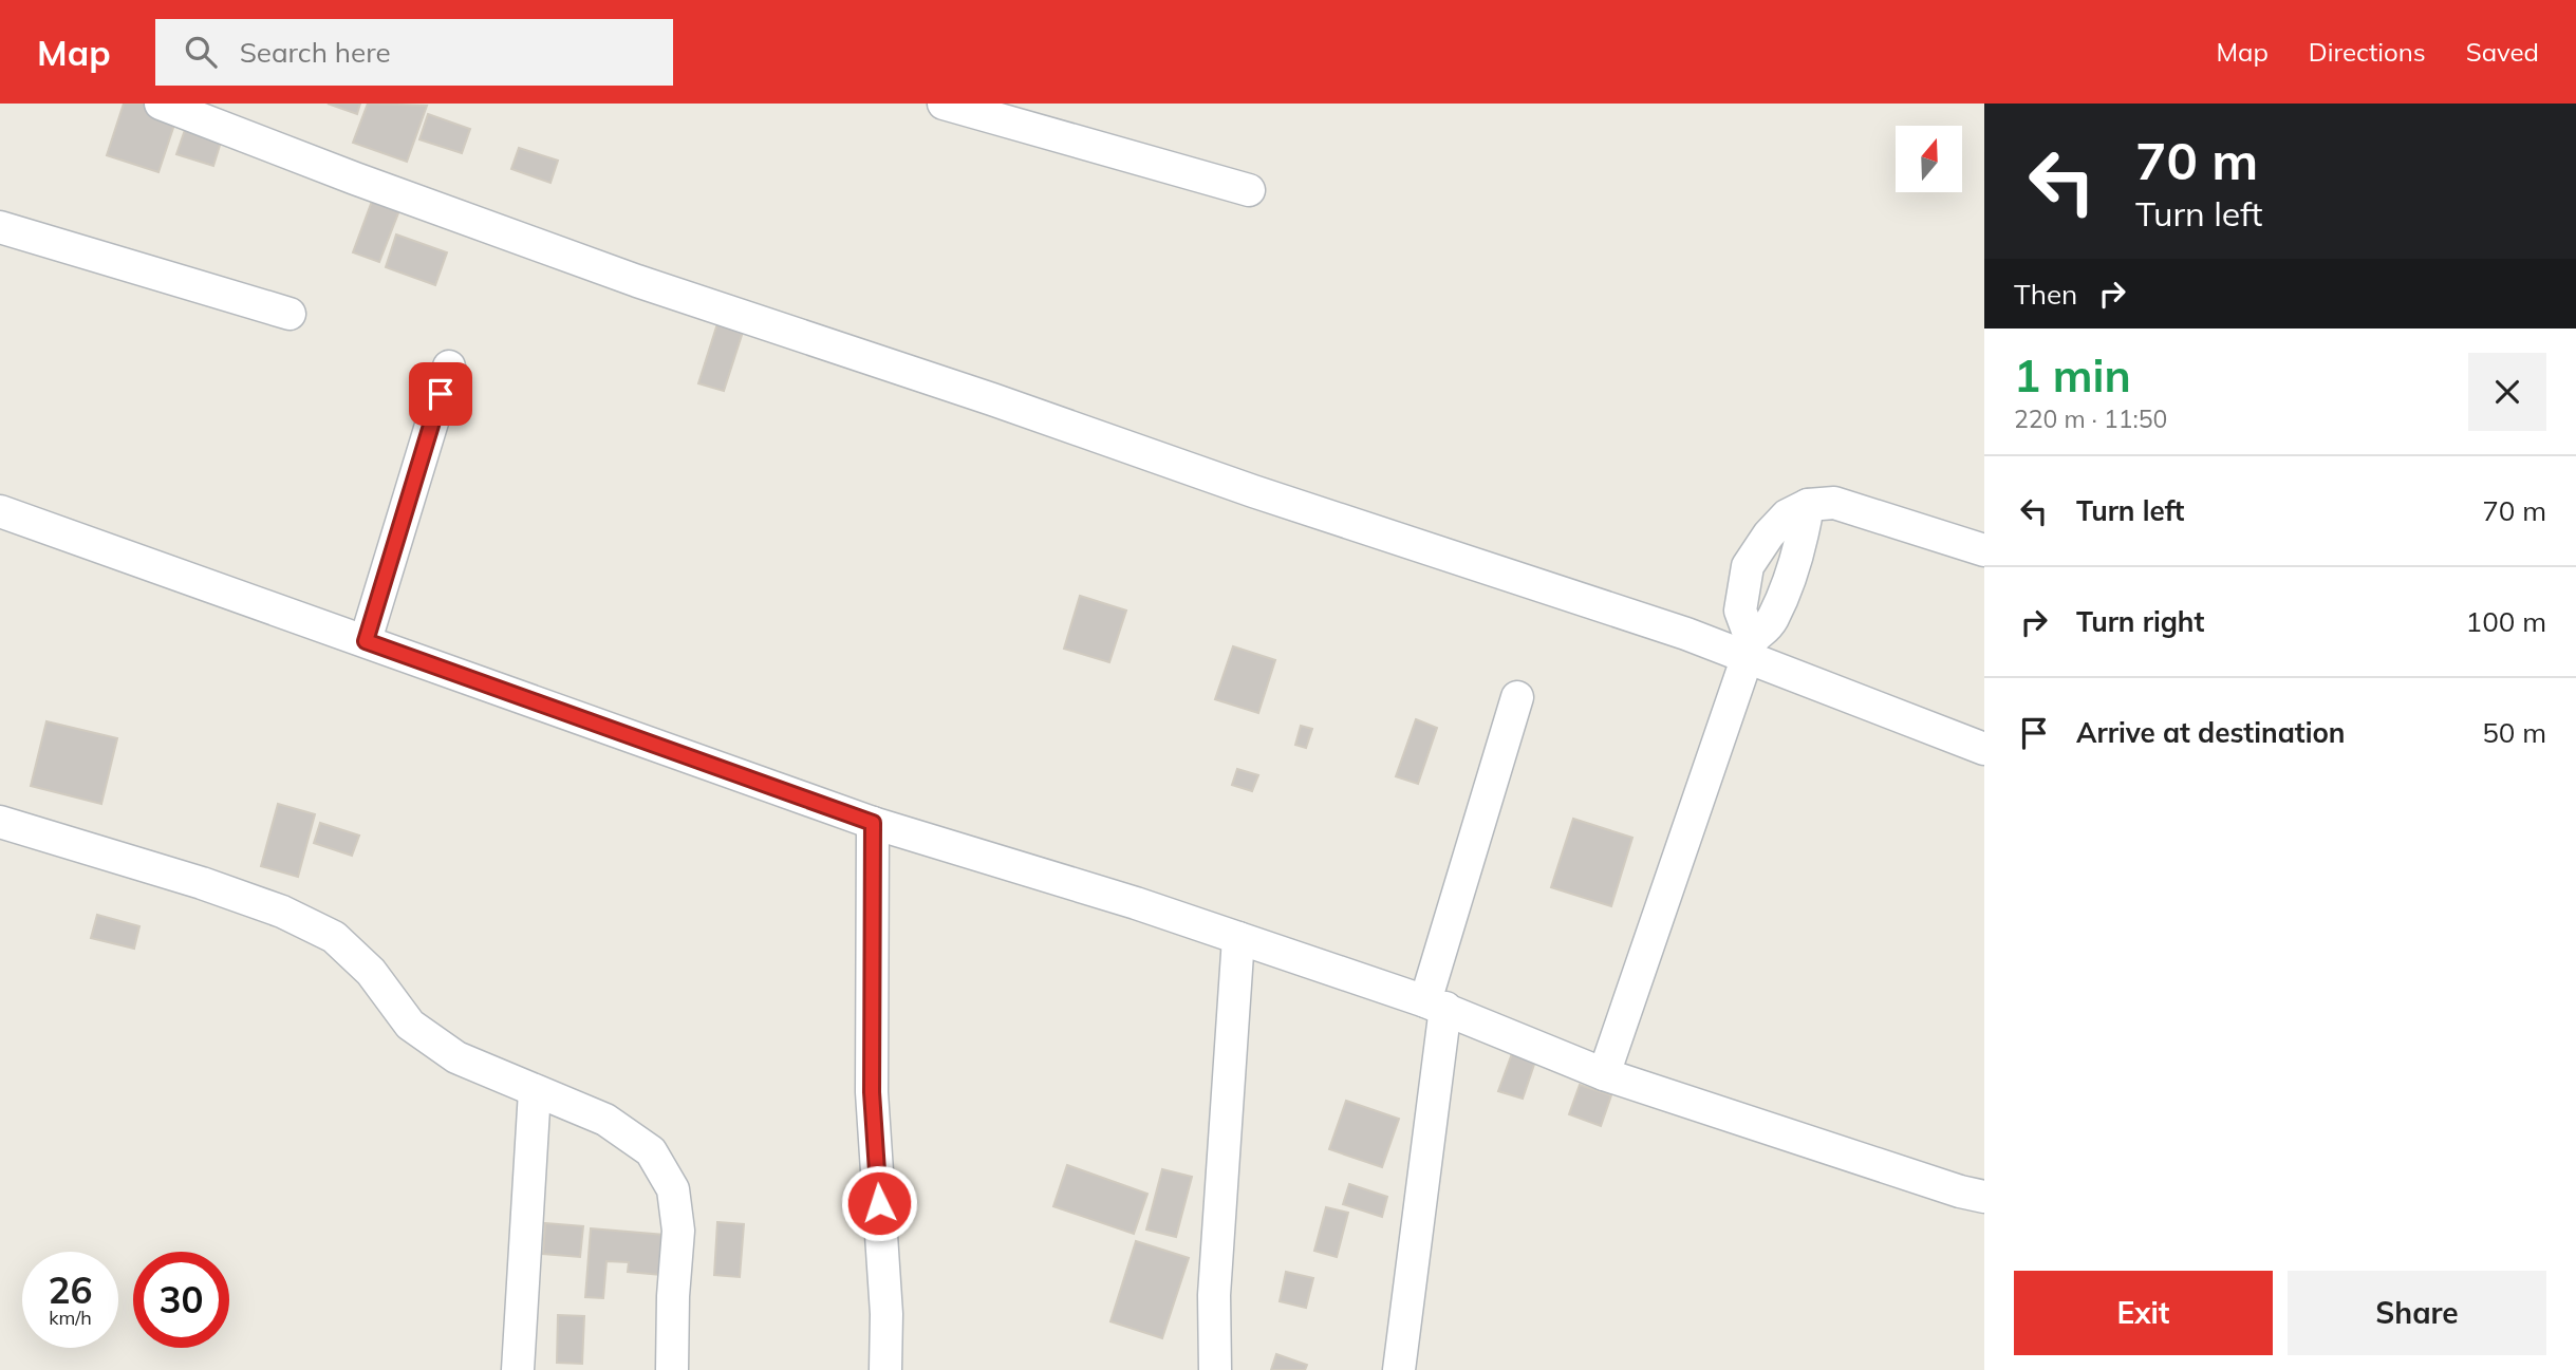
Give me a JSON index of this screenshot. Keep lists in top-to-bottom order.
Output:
{
  "north": "top",
  "page": {
    "header": "Map",
    "search": "Search here",
    "nav": ["Map", "Directions", "Saved"],
    "turn": ["70 m", "Turn left"],
    "then": "Then",
    "heading": ["1 min", "220 m · 11:50"],
    "list": [
      {
        "name": "Turn left",
        "value": "70 m"
      },
      {
        "name": "Turn right",
        "value": "100 m"
      },
      {
        "name": "Arrive at destination",
        "value": "50 m"
      }
    ],
    "speed": "26 km/h",
    "limit": "30",
    "buttons": ["Exit", "Share"]
  }
}
